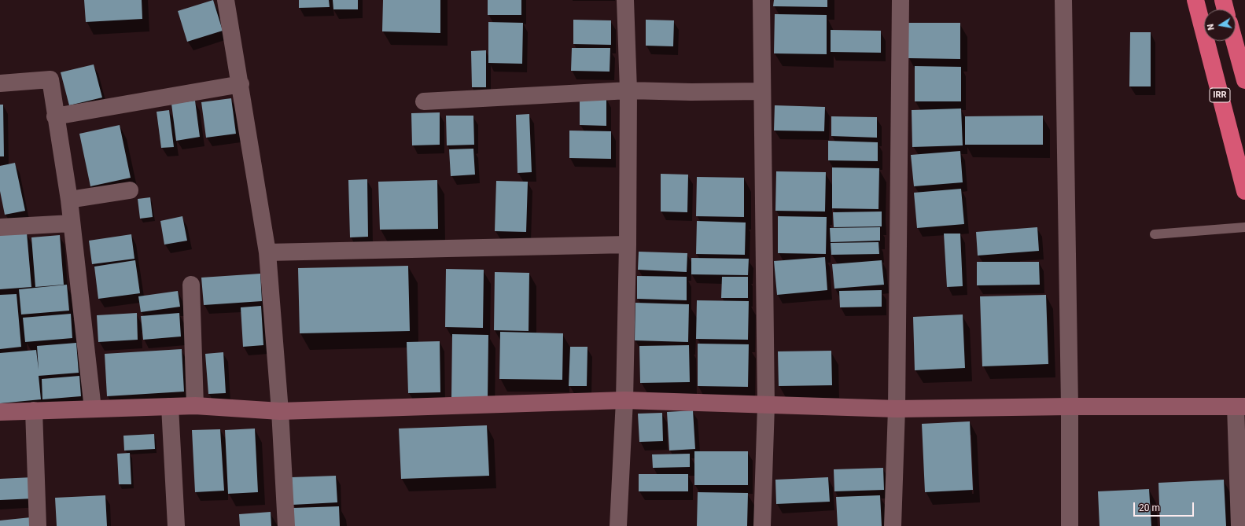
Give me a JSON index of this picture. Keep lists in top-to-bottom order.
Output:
{
  "streets": {
    "highway": ["IRR"]
  },
  "scale_bar": "20 m",
  "north": "left"
}
